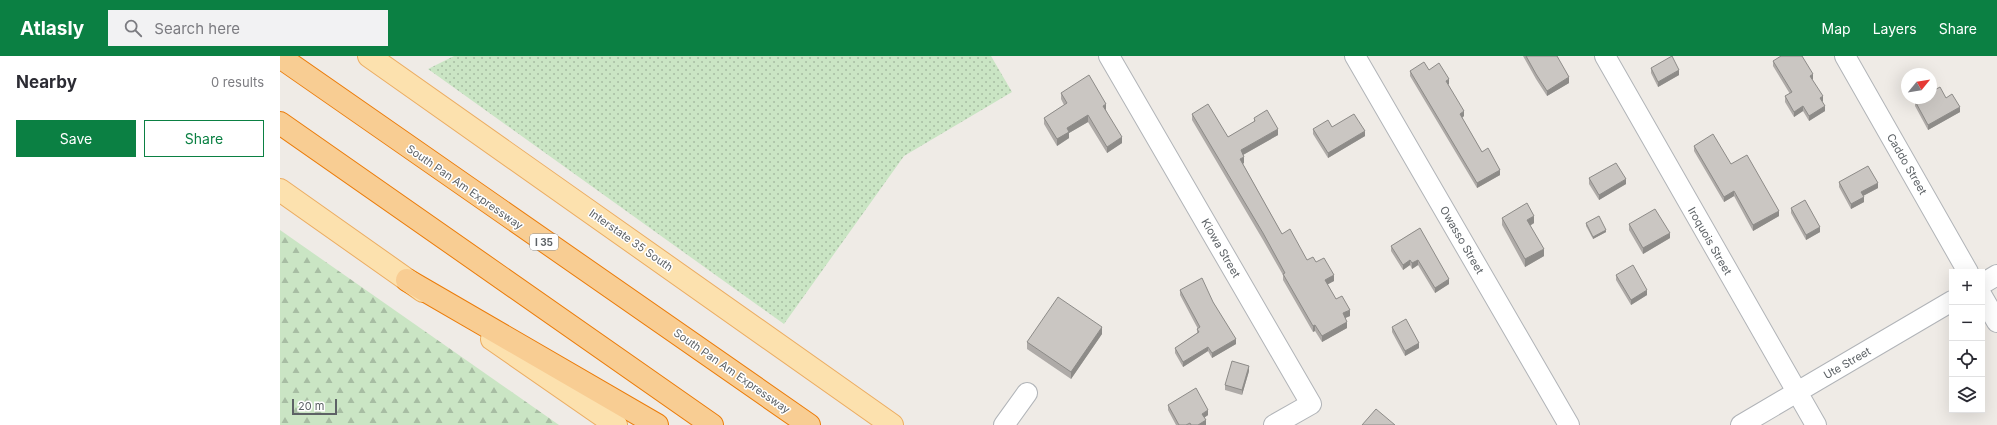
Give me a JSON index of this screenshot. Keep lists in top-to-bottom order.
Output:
{
  "streets": {
    "highway": ["South Pan Am Expressway", "I 35"],
    "main road": ["Interstate 35 South"],
    "street": [
      "Caddo Street",
      "Owasso Street",
      "Iroquois Street",
      "Kiowa Street",
      "Ute Street"
    ]
  },
  "crossings": [
    ["Iroquois Street", "Ute Street"]
  ],
  "scale_bar": "20 m",
  "north": "top right",
  "page": {
    "header": "Atlasly",
    "search": "Search here",
    "nav": ["Map", "Layers", "Share"],
    "heading": ["Nearby", "0 results"],
    "buttons": ["Save", "Share"],
    "map_buttons": ["+", "−"],
    "scale": "20 m"
  }
}
